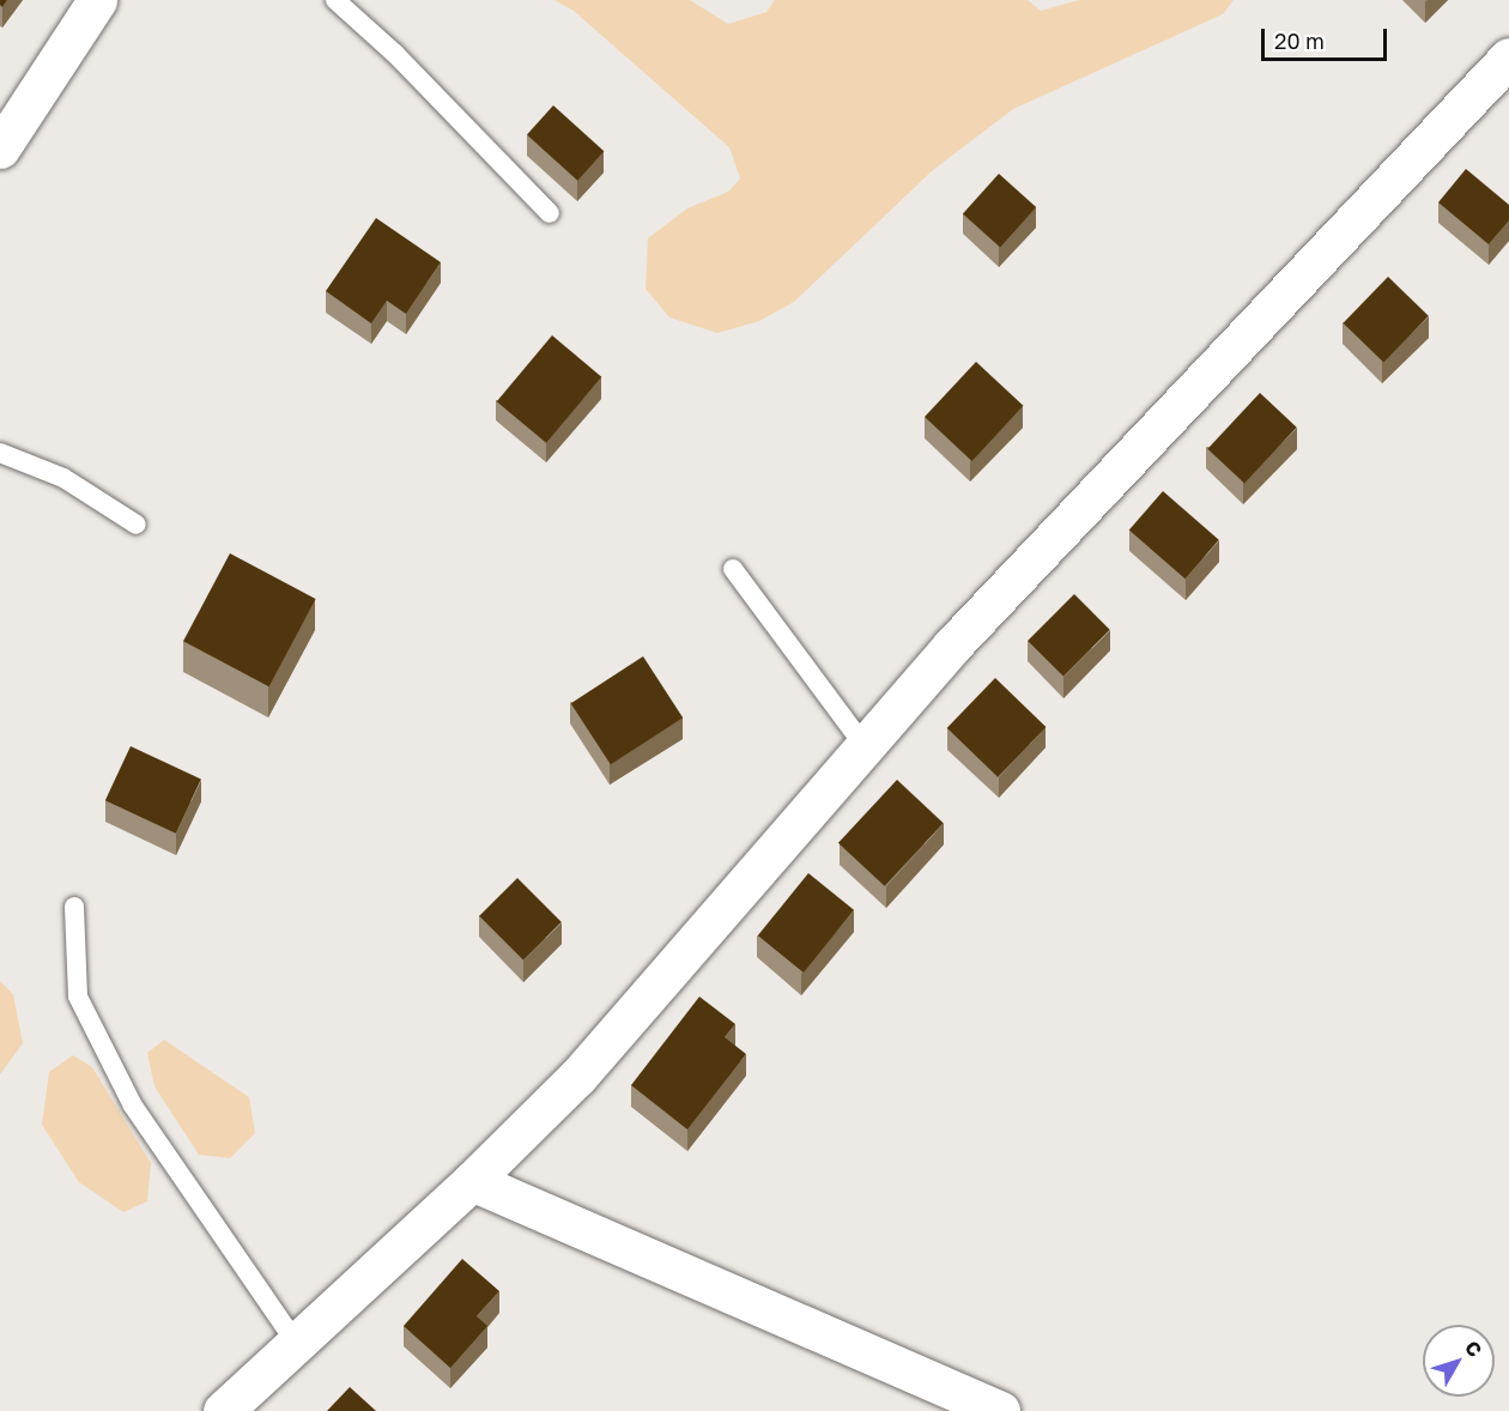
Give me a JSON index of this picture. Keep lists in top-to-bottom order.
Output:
{
  "scale_bar": "20 m",
  "north": "top right"
}
